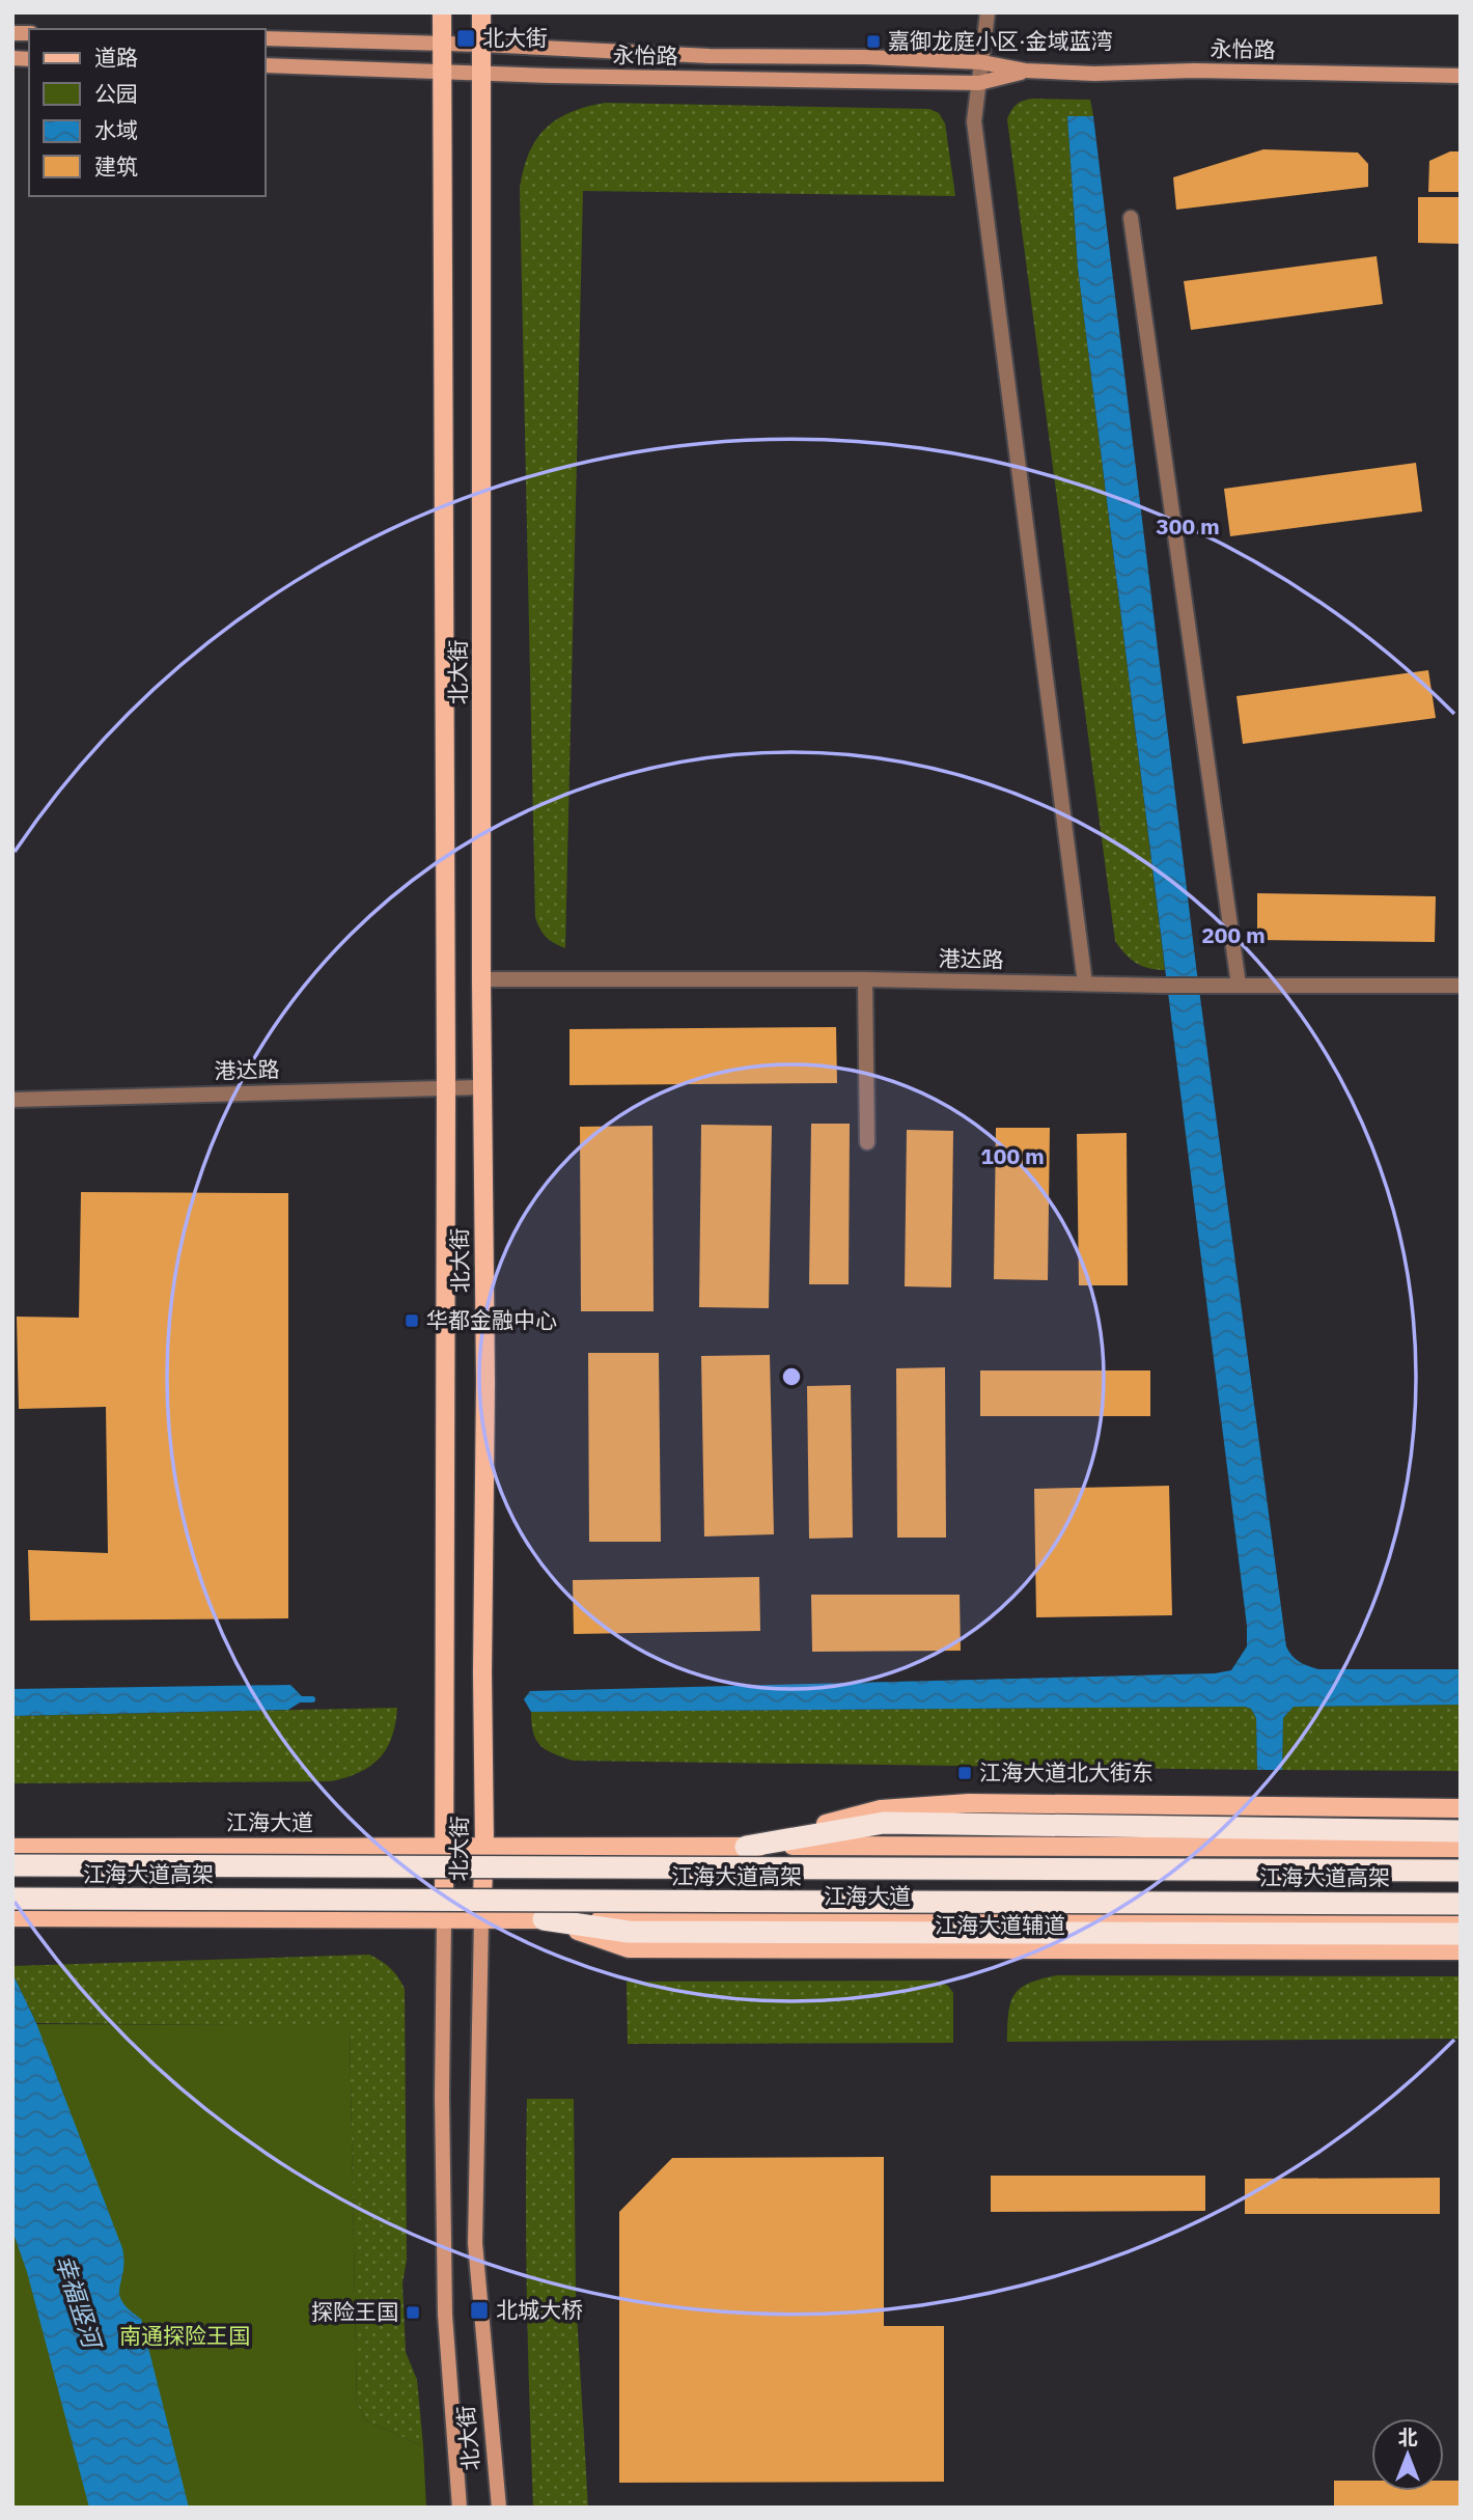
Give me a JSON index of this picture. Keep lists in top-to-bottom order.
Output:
{
  "streets": {
    "highway": ["江海大道高架"],
    "main road": ["北大街", "江海大道", "江海大道辅道"],
    "street": ["永怡路", "港达路"]
  },
  "crossings": [
    ["永怡路", "北大街"],
    ["北大街", "港达路"],
    ["北大街", "江海大道"],
    ["江海大道", "江海大道辅道"]
  ],
  "water": ["幸福竖河"],
  "parks": ["南通探险王国"],
  "places": {
    "transit": [
      "北大街",
      "嘉御龙庭小区·金域蓝湾",
      "华都金融中心",
      "江海大道北大街东",
      "北城大桥",
      "探险王国"
    ]
  },
  "legend": [
    "道路",
    "公园",
    "水域",
    "建筑"
  ],
  "north": "top",
  "rings": ["300 m", "200 m", "100 m"]
}
